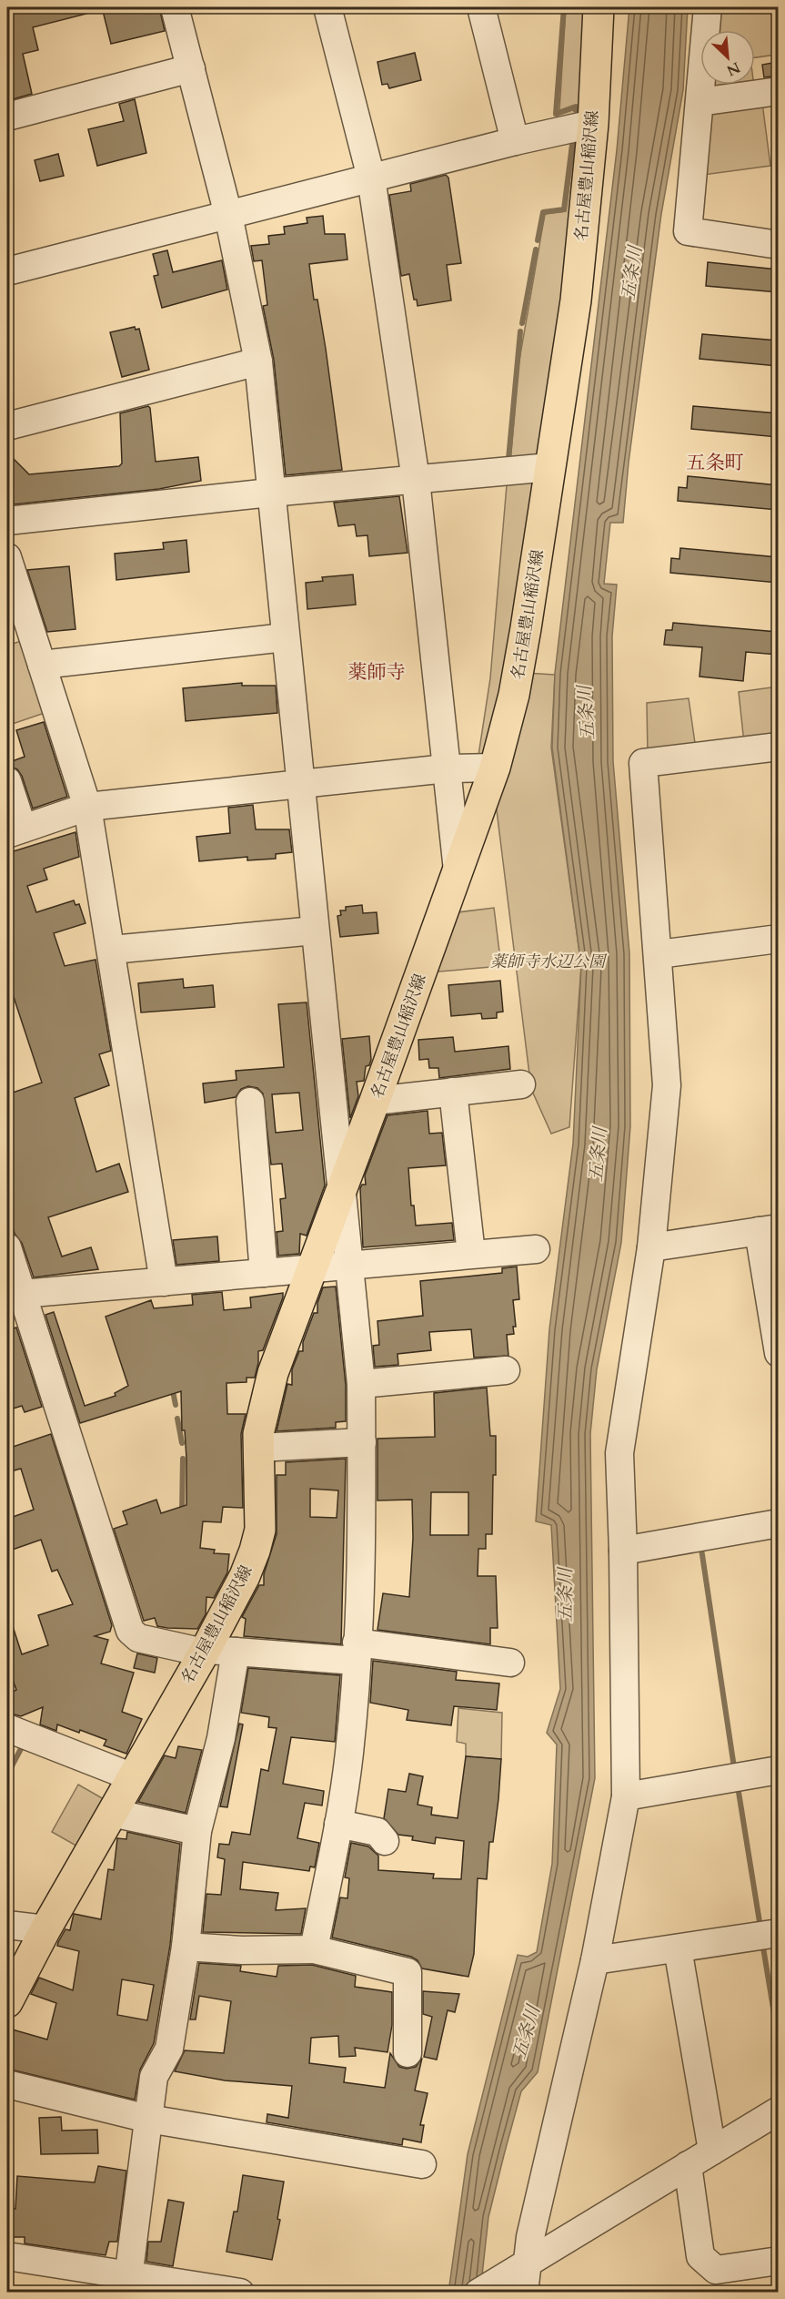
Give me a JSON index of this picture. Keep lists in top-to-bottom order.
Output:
{
  "streets": {
    "main road": ["名古屋豊山稲沢線"]
  },
  "districts": ["五条町", "薬師寺"],
  "water": ["五条川"],
  "parks": ["薬師寺水辺公園"],
  "north": "bottom right"
}
